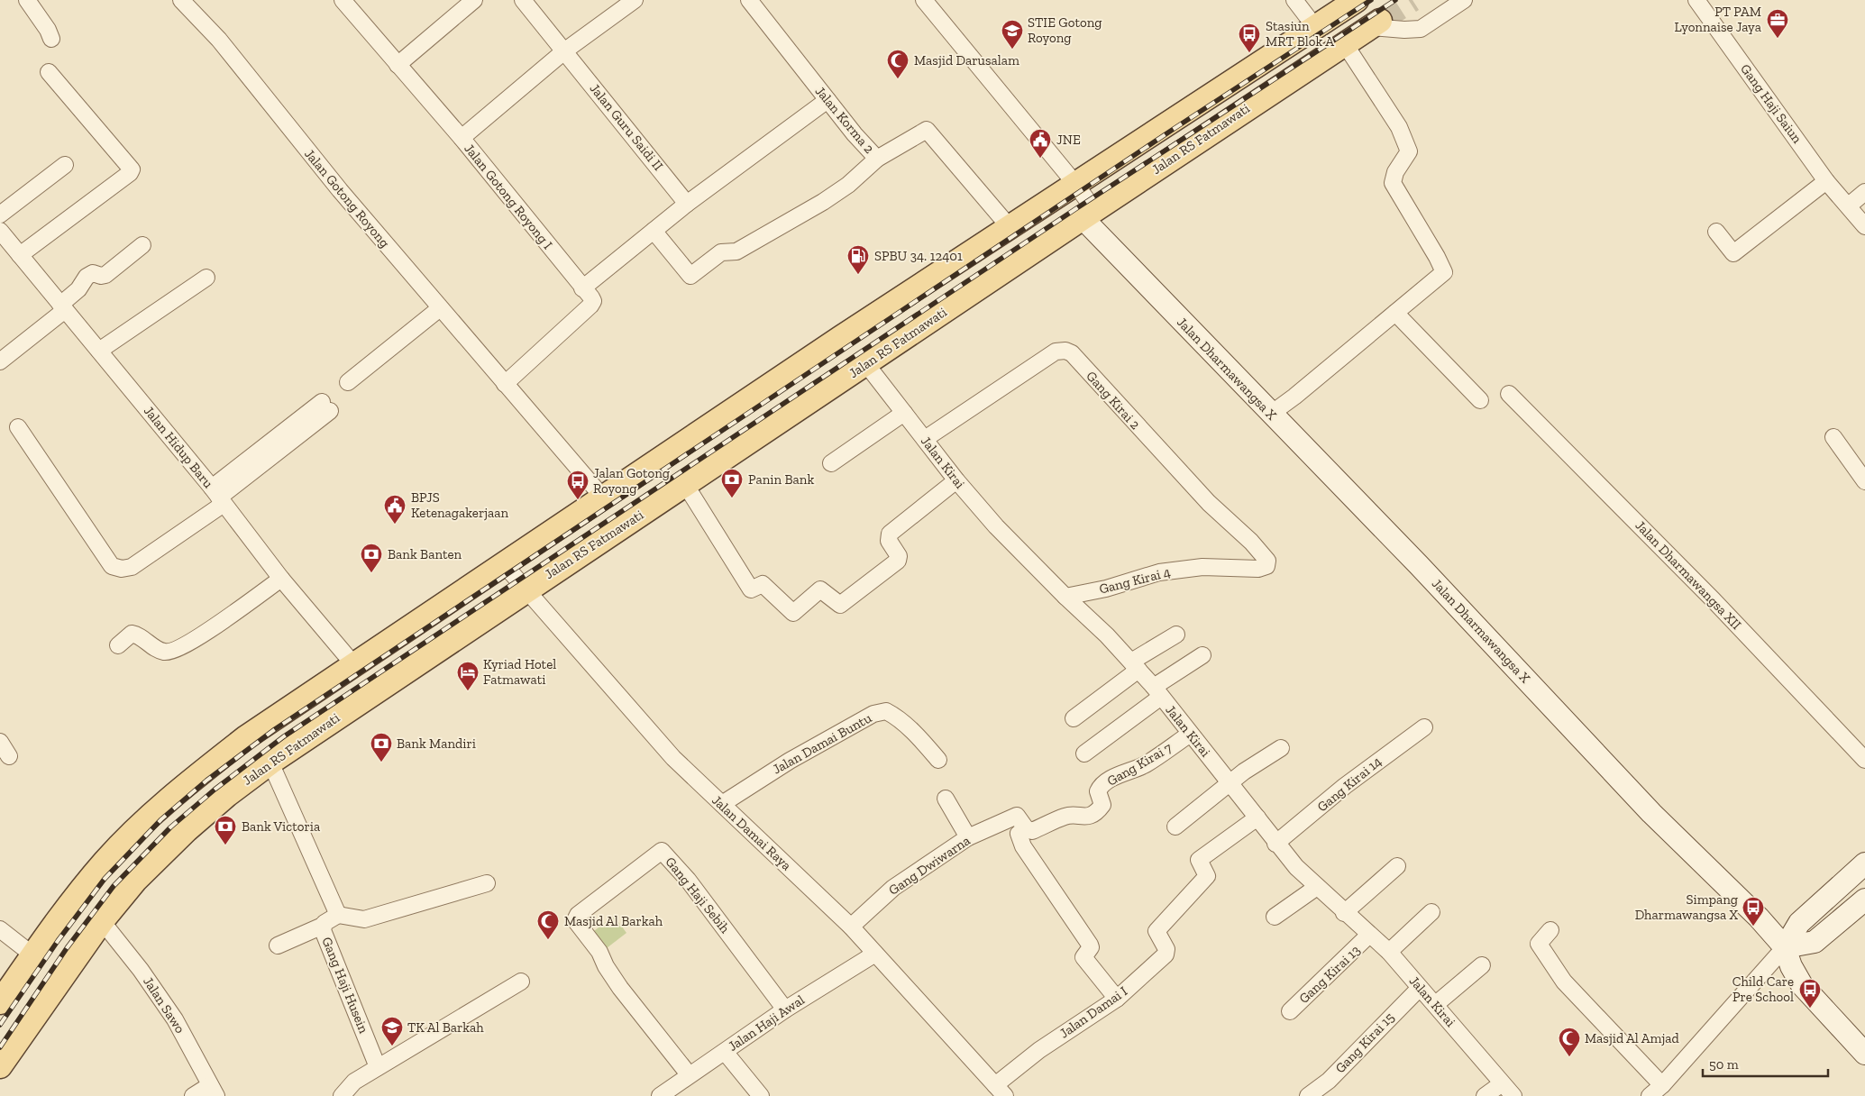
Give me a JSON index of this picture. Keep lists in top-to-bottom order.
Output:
{
  "streets": {
    "main road": ["Jalan RS Fatmawati"],
    "street": [
      "Gang Haji Saiun",
      "Jalan Korma 2",
      "Jalan Guru Saidi II",
      "Jalan Gotong Royong I",
      "Jalan Gotong Royong",
      "Jalan Dharmawangsa X",
      "Gang Kirai 2",
      "Jalan Hidup Baru",
      "Jalan Kirai",
      "Jalan Dharmawangsa XII",
      "Gang Kirai 4",
      "Jalan Damai Buntu",
      "Gang Kirai 7",
      "Gang Kirai 14",
      "Jalan Damai Raya",
      "Gang Dwiwarna",
      "Gang Haji Sebih",
      "Gang Kirai 13",
      "Gang Haji Husein",
      "Jalan Sawo",
      "Jalan Damai I",
      "Jalan Haji Awal",
      "Gang Kirai 15"
    ]
  },
  "crossings": [
    ["Jalan RS Fatmawati", "Jalan Dharmawangsa X"],
    ["Jalan RS Fatmawati", "Jalan Kirai"],
    ["Jalan RS Fatmawati", "Jalan Damai Raya"],
    ["Jalan RS Fatmawati", "Jalan Sawo"],
    ["Jalan Gotong Royong I", "Jalan Gotong Royong"],
    ["Gang Kirai 2", "Jalan Kirai"],
    ["Gang Kirai 2", "Gang Kirai 4"],
    ["Jalan Kirai", "Gang Kirai 4"],
    ["Jalan Kirai", "Gang Kirai 7"],
    ["Jalan Kirai", "Gang Kirai 14"],
    ["Jalan Kirai", "Gang Kirai 13"],
    ["Jalan Kirai", "Jalan Damai I"],
    ["Jalan Kirai", "Gang Kirai 15"],
    ["Jalan Damai Buntu", "Jalan Damai Raya"],
    ["Gang Kirai 7", "Gang Dwiwarna"],
    ["Jalan Damai Raya", "Gang Dwiwarna"],
    ["Jalan Damai Raya", "Jalan Damai I"],
    ["Jalan Damai Raya", "Jalan Haji Awal"],
    ["Gang Haji Sebih", "Jalan Haji Awal"]
  ],
  "places": {
    "office": ["PT PAM Lyonnaise Jaya"],
    "school or university": ["STIE Gotong Royong", "TK Al Barkah"],
    "bus stop": [
      "Stasiun MRT Blok A",
      "Jalan Gotong Royong",
      "Simpang Dharmawangsa X",
      "Child Care Pre School"
    ],
    "mosque": ["Masjid Darusalam", "Masjid Al Barkah", "Masjid Al Amjad"],
    "public building": ["JNE", "BPJS Ketenagakerjaan"],
    "fuel station": ["SPBU 34. 12401"],
    "bank": [
      "Panin Bank",
      "Bank Banten",
      "Bank Mandiri",
      "Bank Victoria"
    ],
    "hotel": ["Kyriad Hotel Fatmawati"]
  },
  "scale_bar": "50 m"
}
